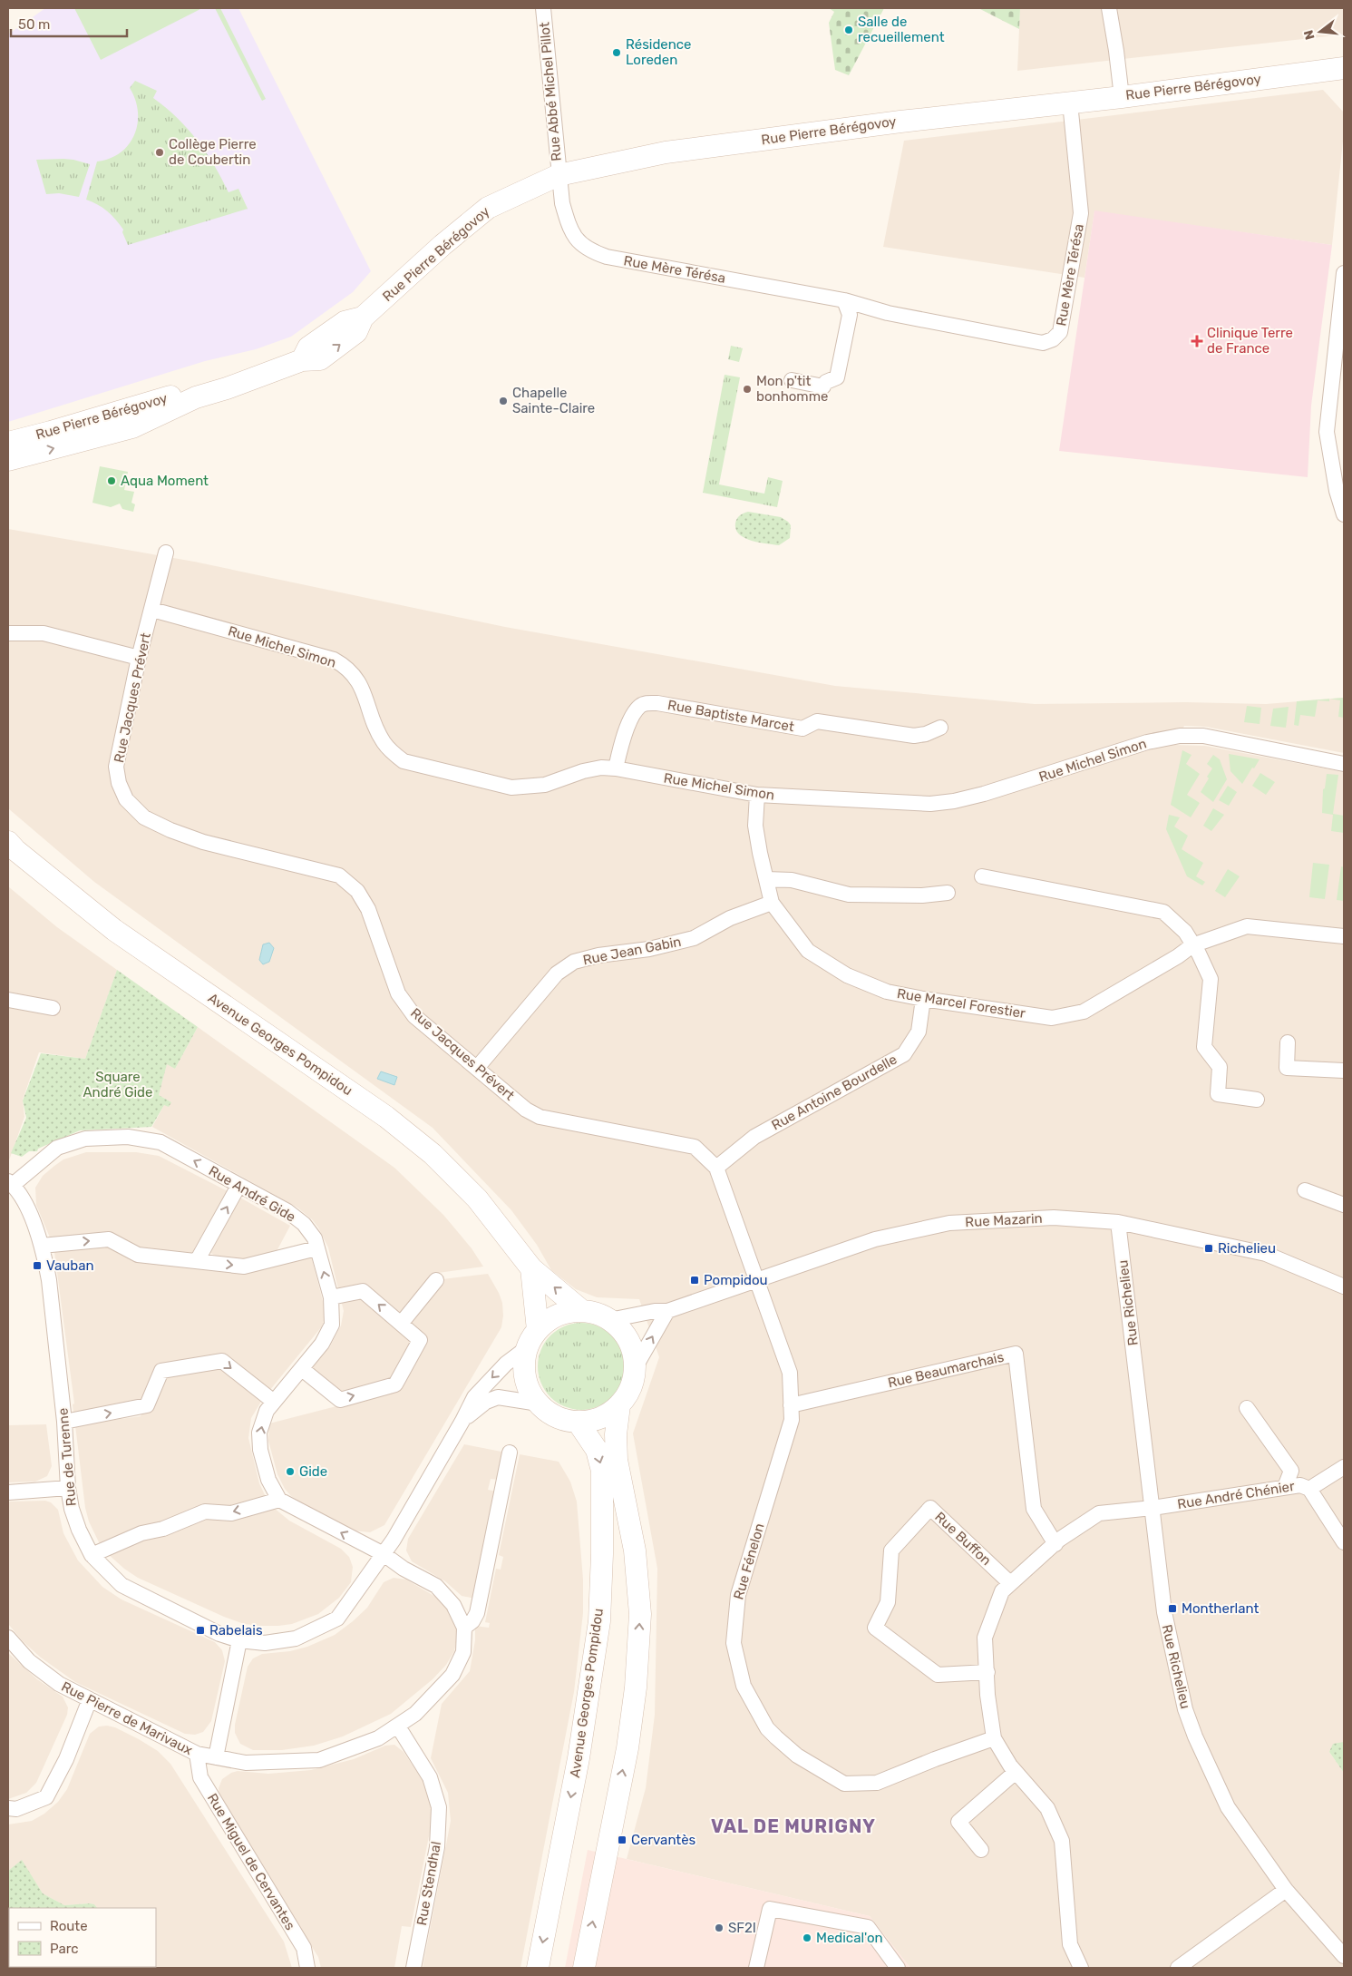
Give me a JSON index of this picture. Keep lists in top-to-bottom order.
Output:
{
  "streets": {
    "main road": ["Rue Pierre Bérégovoy", "Avenue Georges Pompidou"],
    "street": [
      "Rue Abbé Michel Pillot",
      "Rue Mère Térésa",
      "Rue Michel Simon",
      "Rue Jacques Prévert",
      "Rue Baptiste Marcet",
      "Rue Jean Gabin",
      "Rue Marcel Forestier",
      "Rue Antoine Bourdelle",
      "Rue André Gide",
      "Rue Mazarin",
      "Rue Richelieu",
      "Rue Beaumarchais",
      "Rue de Turenne",
      "Rue André Chénier",
      "Rue Buffon",
      "Rue Fénelon",
      "Rue Pierre de Marivaux",
      "Rue Miguel de Cervantes",
      "Rue Stendhal"
    ]
  },
  "crossings": [
    ["Rue Pierre Bérégovoy", "Rue Abbé Michel Pillot"],
    ["Rue Pierre Bérégovoy", "Rue Mère Térésa"],
    ["Rue Abbé Michel Pillot", "Rue Mère Térésa"],
    ["Rue Michel Simon", "Rue Jacques Prévert"],
    ["Rue Michel Simon", "Rue Baptiste Marcet"],
    ["Rue Michel Simon", "Rue Marcel Forestier"],
    ["Rue Jacques Prévert", "Rue Jean Gabin"],
    ["Rue Jacques Prévert", "Rue Antoine Bourdelle"],
    ["Rue Jacques Prévert", "Rue Mazarin"],
    ["Rue Jacques Prévert", "Rue Fénelon"],
    ["Rue Jean Gabin", "Rue Marcel Forestier"],
    ["Rue Marcel Forestier", "Rue Antoine Bourdelle"],
    ["Avenue Georges Pompidou", "Rue Mazarin"],
    ["Avenue Georges Pompidou", "Rue de Turenne"],
    ["Rue André Gide", "Rue de Turenne"],
    ["Rue Mazarin", "Rue Richelieu"],
    ["Rue Mazarin", "Rue de Turenne"],
    ["Rue Mazarin", "Rue Fénelon"],
    ["Rue Richelieu", "Rue André Chénier"],
    ["Rue Beaumarchais", "Rue André Chénier"],
    ["Rue Beaumarchais", "Rue Fénelon"],
    ["Rue de Turenne", "Rue Pierre de Marivaux"],
    ["Rue André Chénier", "Rue Buffon"],
    ["Rue André Chénier", "Rue Fénelon"],
    ["Rue Pierre de Marivaux", "Rue Miguel de Cervantes"],
    ["Rue Pierre de Marivaux", "Rue Stendhal"]
  ],
  "districts": ["VAL DE MURIGNY"],
  "parks": ["Square André Gide"],
  "places": {
    "other": [
      "Salle de recueillement",
      "Résidence Loreden",
      "Collège Pierre de Coubertin",
      "Mon p'tit bonhomme",
      "Chapelle Sainte-Claire",
      "Aqua Moment",
      "Gide",
      "SF2I",
      "Medical'on"
    ],
    "health": ["Clinique Terre de France"],
    "transit": [
      "Richelieu",
      "Vauban",
      "Pompidou",
      "Montherlant",
      "Rabelais",
      "Cervantès"
    ]
  },
  "legend": ["Route", "Parc"],
  "scale_bar": "50 m",
  "north": "left"
}
